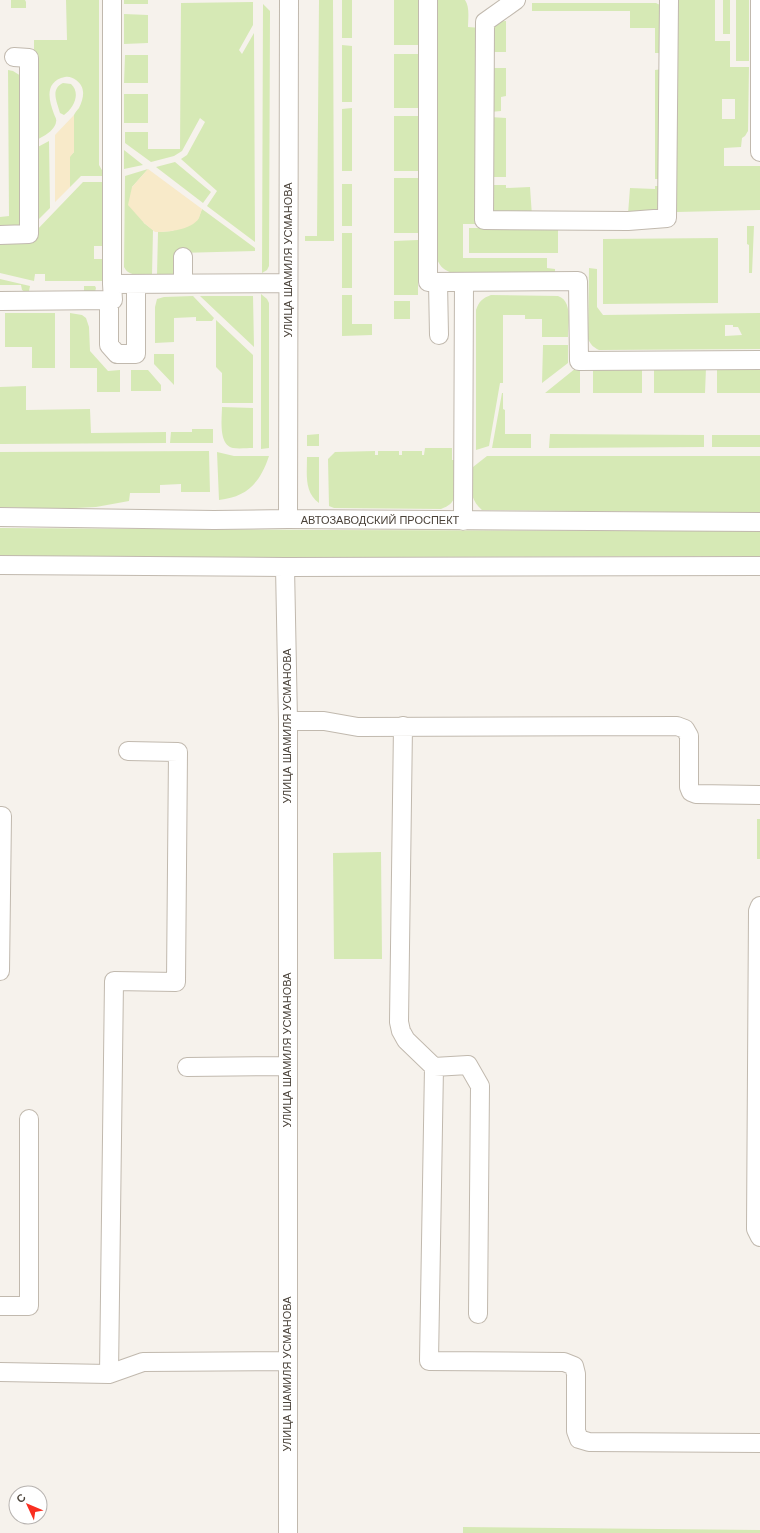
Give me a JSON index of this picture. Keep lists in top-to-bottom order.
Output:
{
  "streets": {
    "street": ["УЛИЦА ШАМИЛЯ УСМАНОВА", "АВТОЗАВОДСКИЙ ПРОСПЕКТ"]
  },
  "crossings": [
    ["УЛИЦА ШАМИЛЯ УСМАНОВА", "АВТОЗАВОДСКИЙ ПРОСПЕКТ"]
  ],
  "north": "top left"
}
